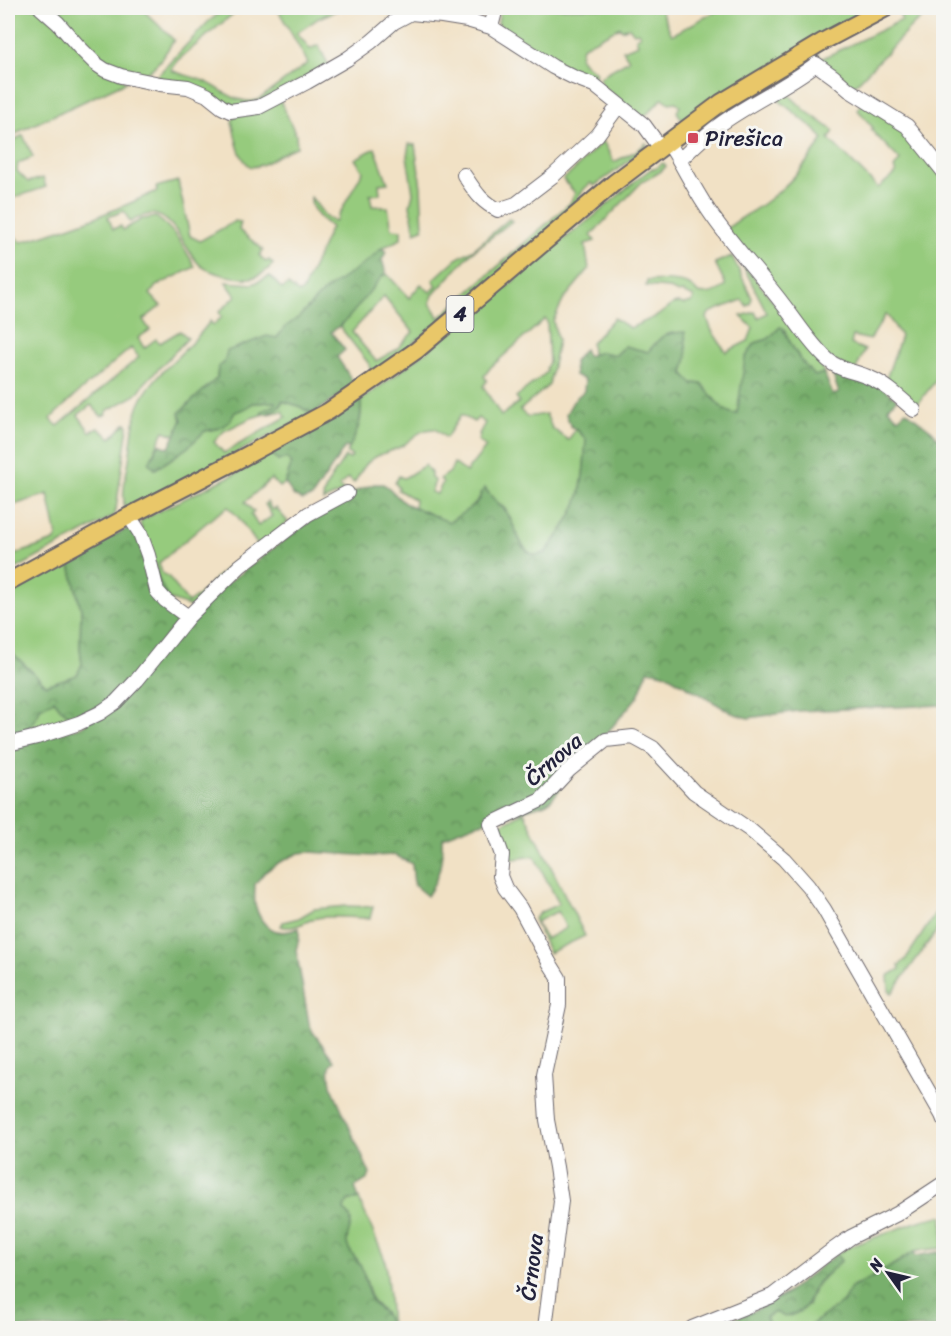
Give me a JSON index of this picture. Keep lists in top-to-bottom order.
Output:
{
  "streets": {
    "main road": ["4"],
    "street": ["Črnova"]
  },
  "places": {
    "transit": ["Pirešica"]
  },
  "north": "top left"
}
